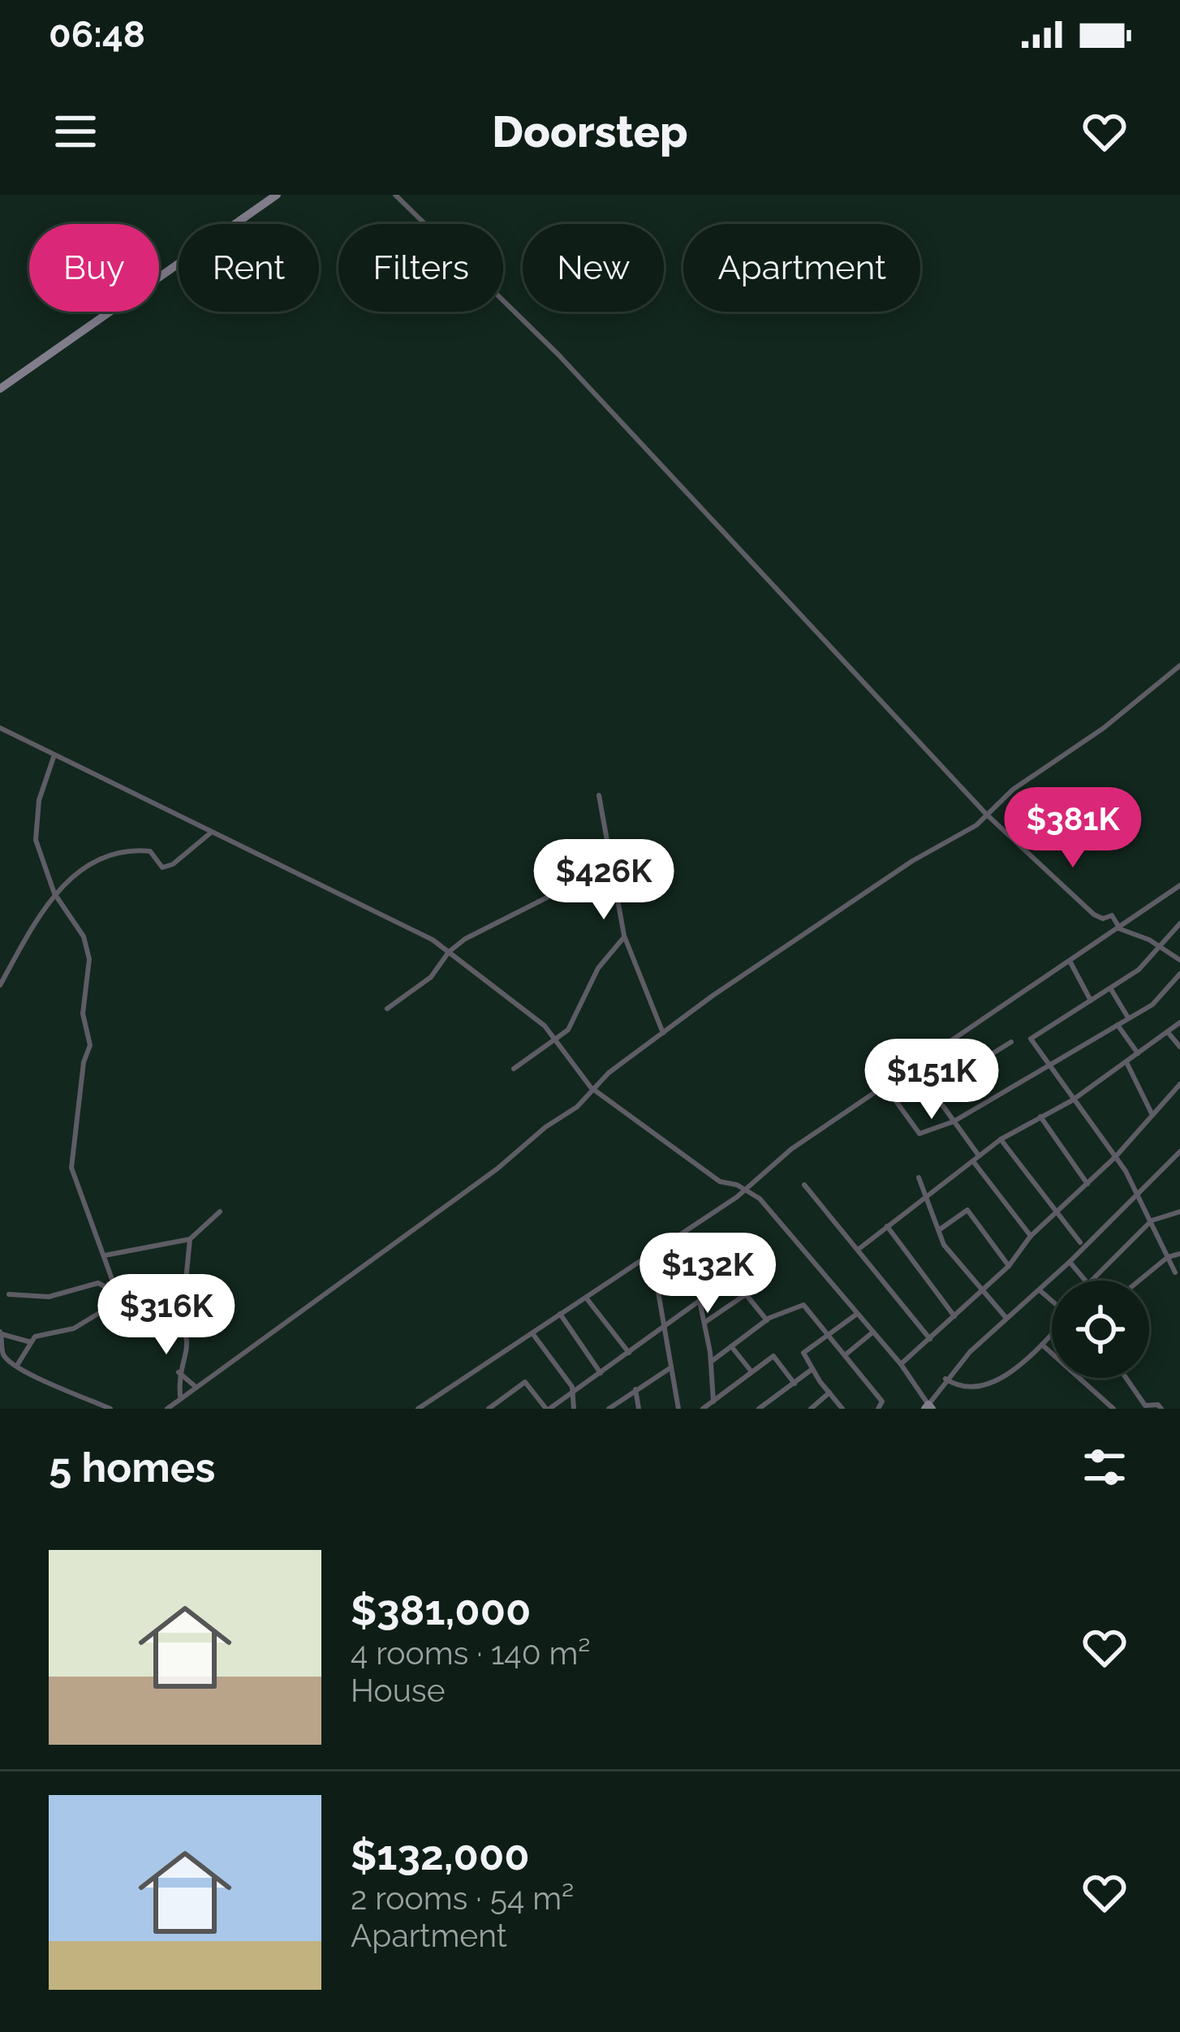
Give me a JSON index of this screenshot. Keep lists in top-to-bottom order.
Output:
{
  "page": {
    "status": "06:48",
    "header": "Doorstep",
    "chip": [
      "Buy",
      "Rent",
      "Filters",
      "New",
      "Apartment"
    ],
    "price": [
      "$381K",
      "$426K",
      "$151K",
      "$132K",
      "$316K"
    ],
    "heading": "5 homes",
    "list": [
      {
        "name": "$381,000",
        "note": "4 rooms · 140 m² · House"
      },
      {
        "name": "$132,000",
        "note": "2 rooms · 54 m² · Apartment"
      }
    ]
  }
}
